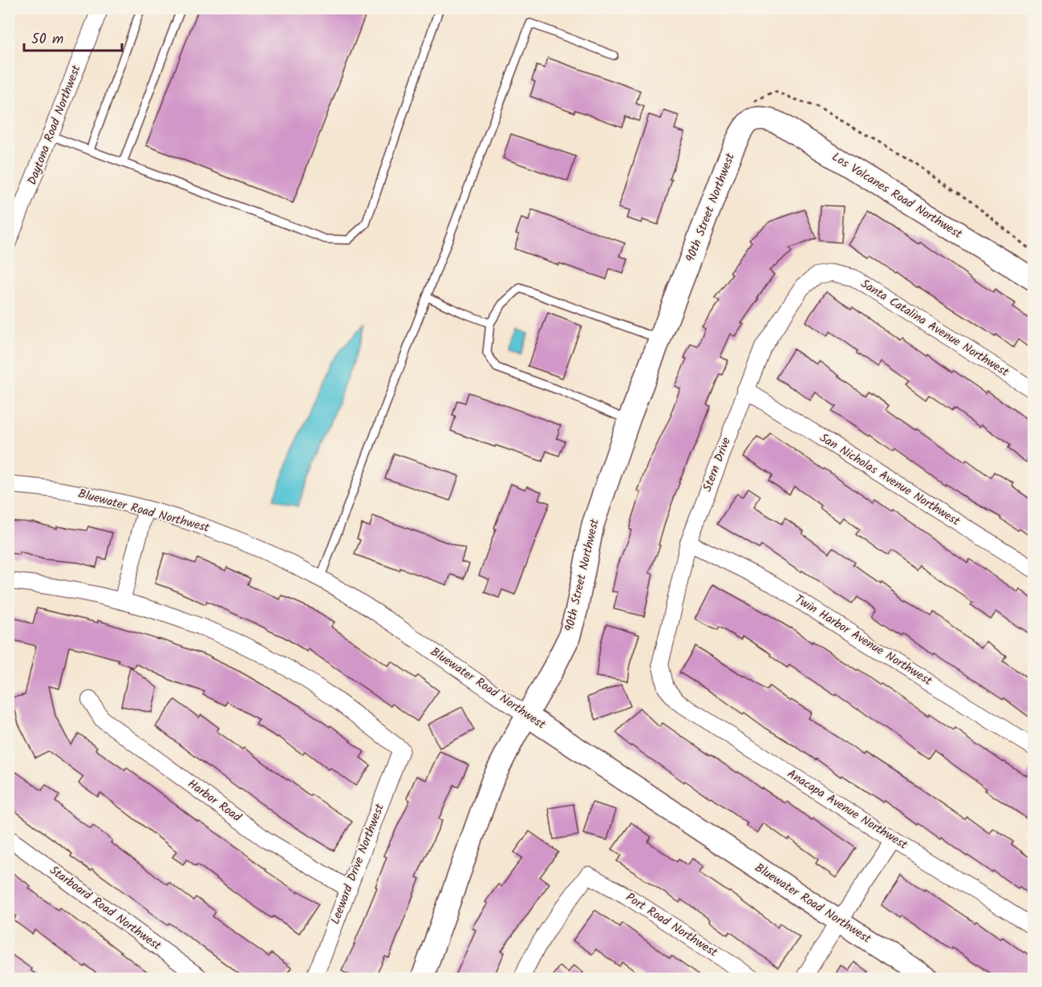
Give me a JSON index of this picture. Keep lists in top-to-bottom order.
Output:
{
  "streets": {
    "street": [
      "Daytona Road Northwest",
      "Los Volcanes Road Northwest",
      "90th Street Northwest",
      "Santa Catalina Avenue Northwest",
      "Stern Drive",
      "San Nicholas Avenue Northwest",
      "Bluewater Road Northwest",
      "Twin Harbor Avenue Northwest",
      "Harbor Road",
      "Anacapa Avenue Northwest",
      "Leeward Drive Northwest",
      "Starboard Road Northwest",
      "Port Road Northwest"
    ]
  },
  "crossings": [
    ["Los Volcanes Road Northwest", "90th Street Northwest"],
    ["90th Street Northwest", "Bluewater Road Northwest"],
    ["Santa Catalina Avenue Northwest", "Stern Drive"],
    ["Stern Drive", "San Nicholas Avenue Northwest"],
    ["Stern Drive", "Twin Harbor Avenue Northwest"],
    ["Stern Drive", "Anacapa Avenue Northwest"],
    ["Harbor Road", "Leeward Drive Northwest"]
  ],
  "scale_bar": "50 m"
}
